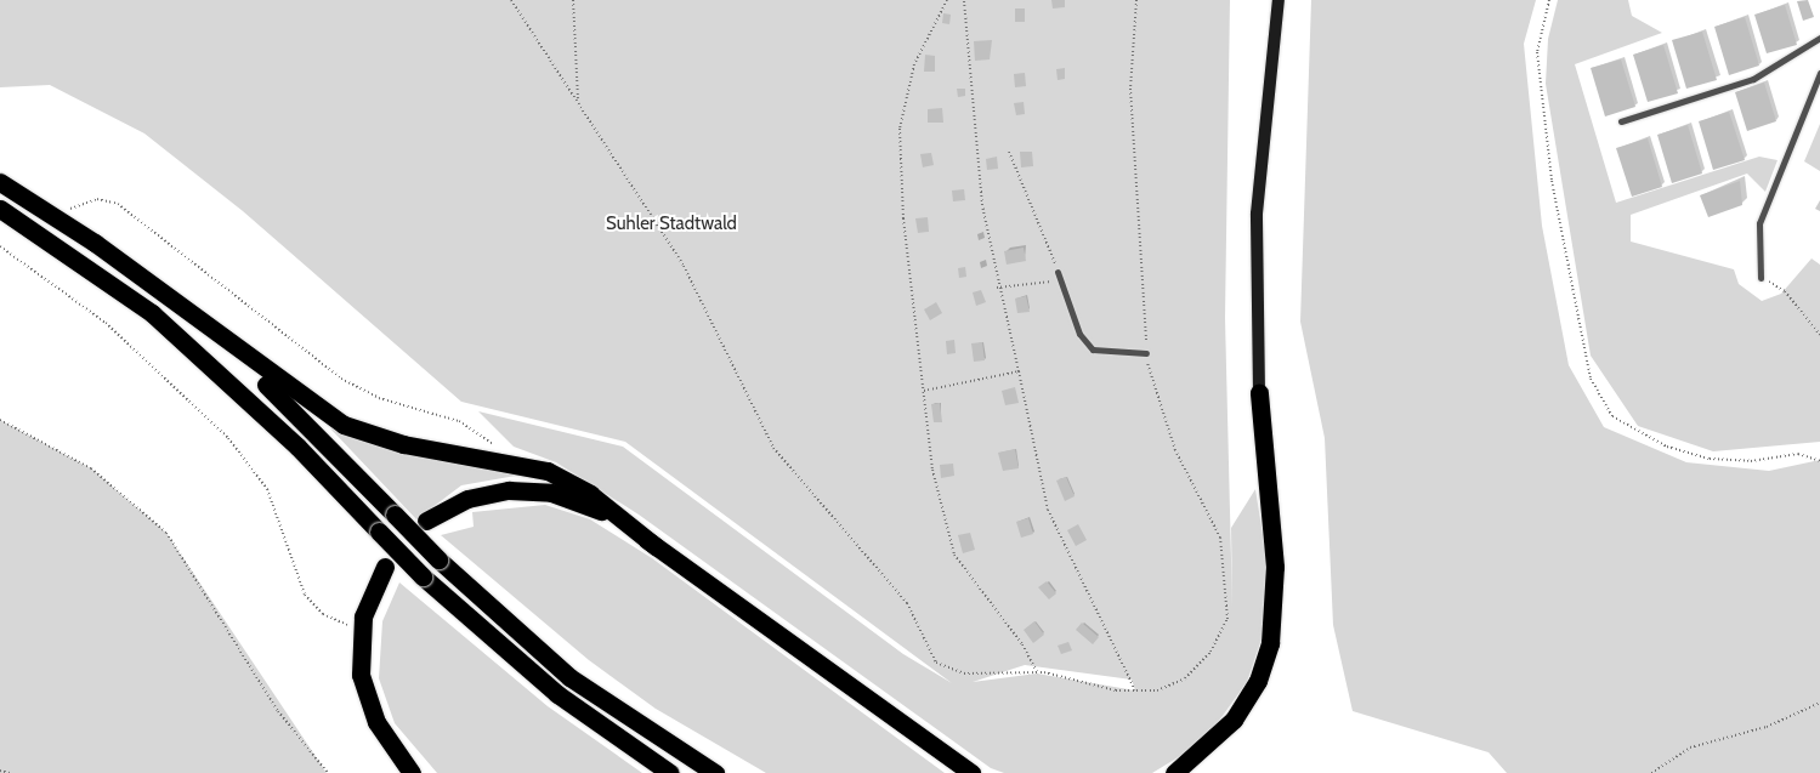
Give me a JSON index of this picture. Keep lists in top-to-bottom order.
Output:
{
  "parks": ["Suhler Stadtwald"]
}
